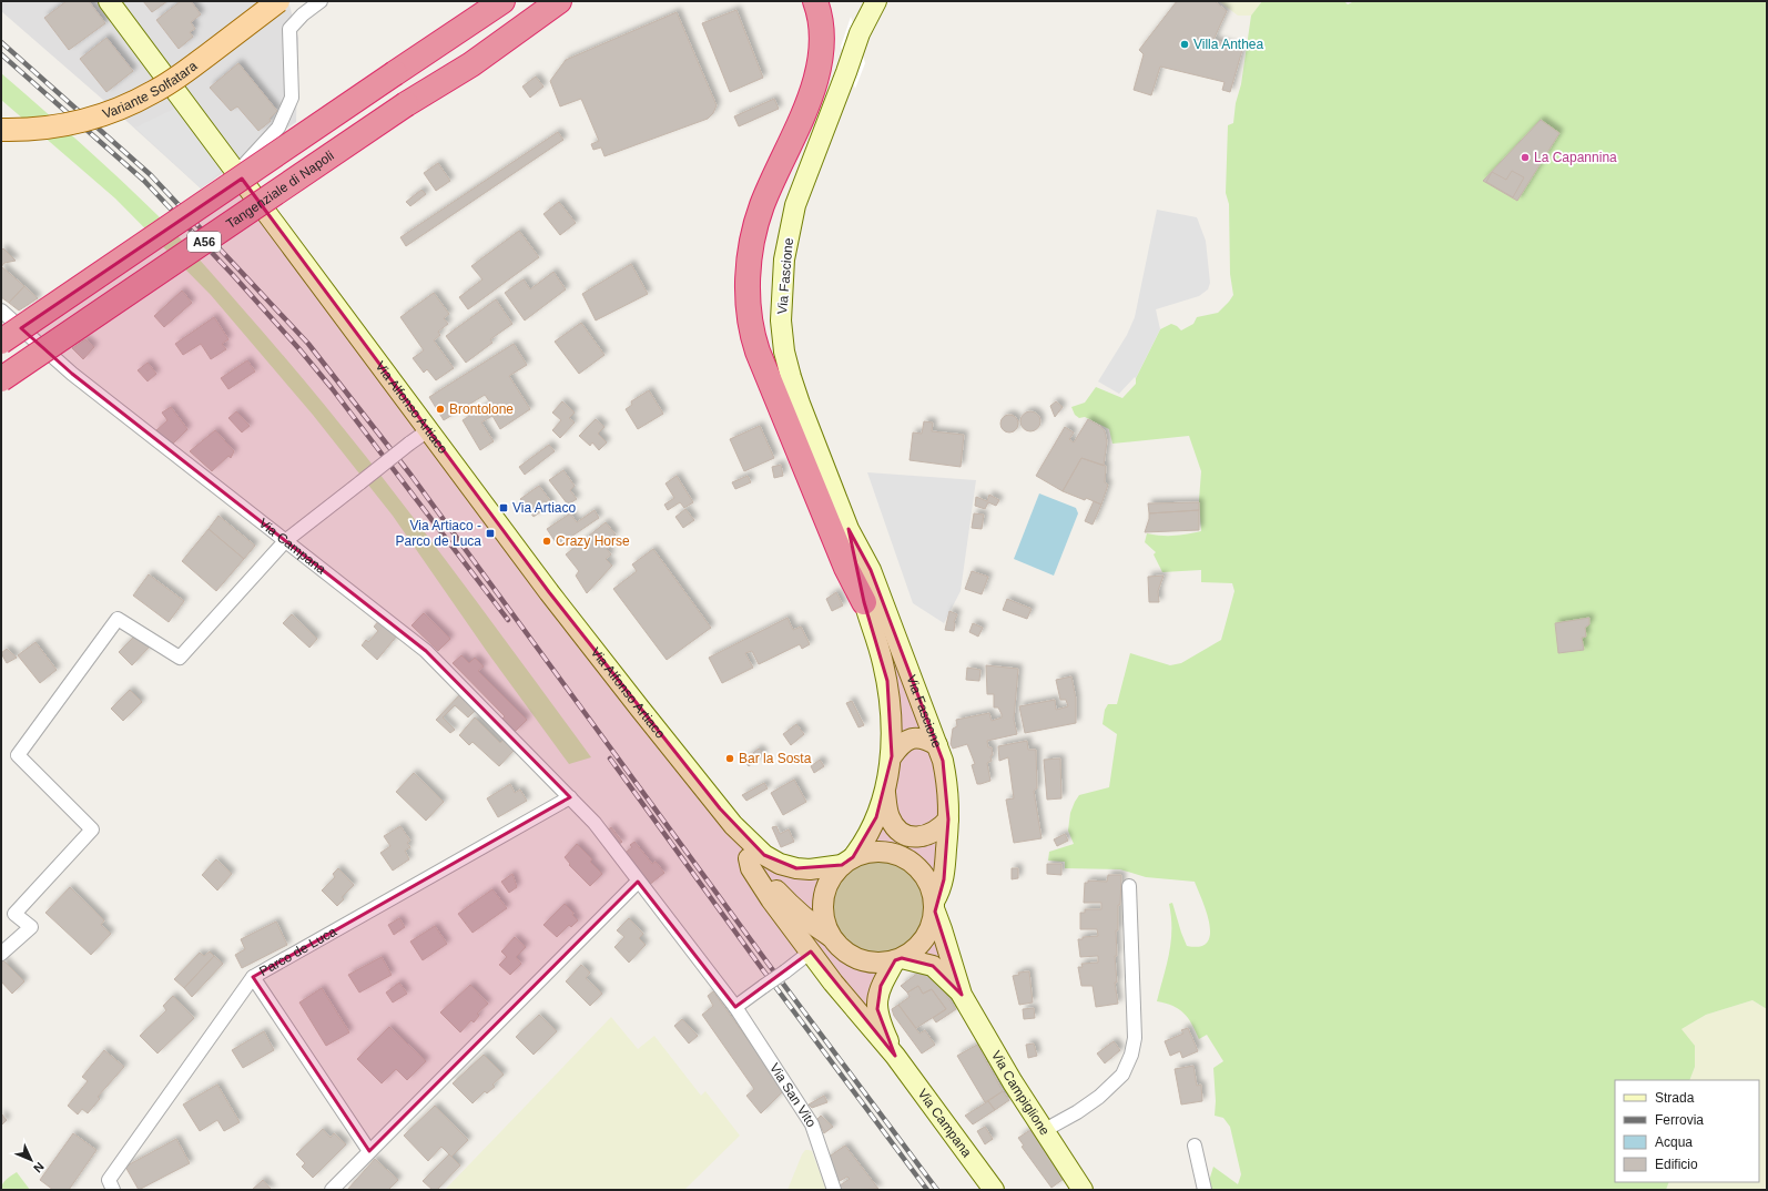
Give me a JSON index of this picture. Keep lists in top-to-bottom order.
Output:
{
  "streets": {
    "highway": ["Tangenziale di Napoli", "A56"],
    "main road": [
      "Variante Solfatara",
      "Via Fascione",
      "Via Alfonso Artiaco",
      "Via Campana",
      "Via Campiglione"
    ],
    "street": ["Parco de Luca", "Via San Vito"]
  },
  "crossings": [
    ["Via Fascione", "Via Campana"],
    ["Via Fascione", "Via Campiglione"],
    ["Via Campana", "Parco de Luca"],
    ["Via Campana", "Via Campiglione"],
    ["Via Campana", "Via San Vito"]
  ],
  "places": {
    "other": [
      "Villa Anthea",
      "La Capannina",
      "Brontolone",
      "Crazy Horse",
      "Bar la Sosta"
    ],
    "transit": ["Via Artiaco", "Via Artiaco - Parco de Luca"]
  },
  "legend": [
    "Strada",
    "Ferrovia",
    "Acqua",
    "Edificio"
  ],
  "north": "bottom right"
}
